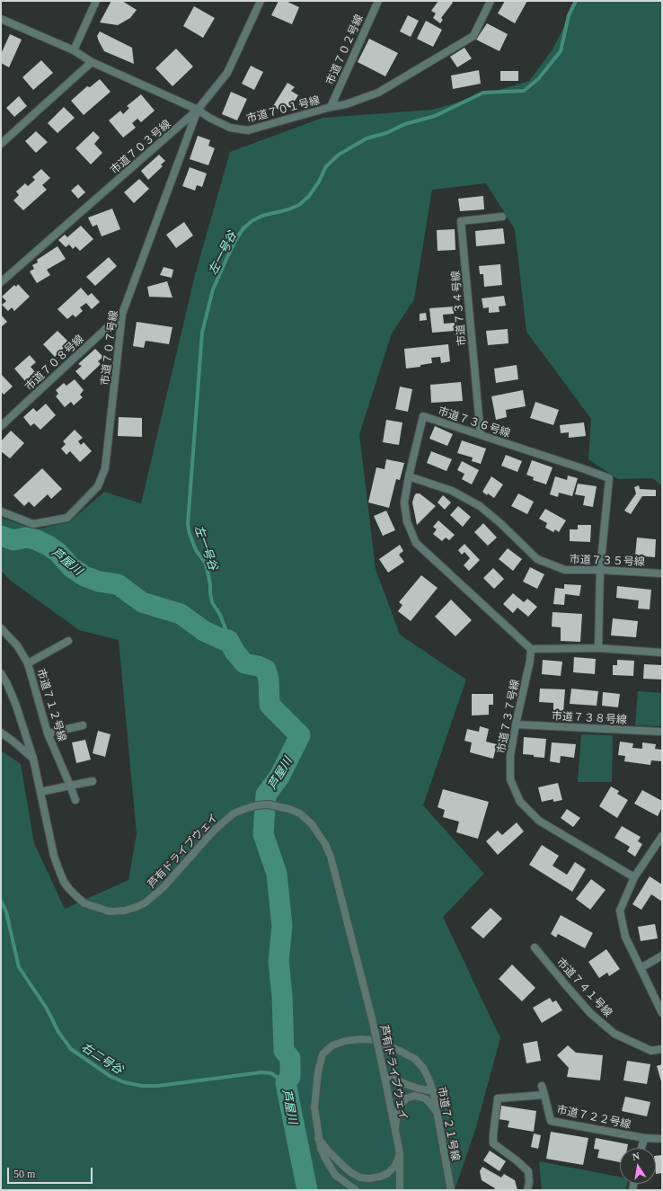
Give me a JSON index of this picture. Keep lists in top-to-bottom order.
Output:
{
  "streets": {
    "street": [
      "市道７０２号線",
      "市道７０１号線",
      "市道７０３号線",
      "市道７３４号線",
      "市道７０７号線",
      "市道７０８号線",
      "市道７３６号線",
      "市道７３５号線",
      "市道７１２号線",
      "市道７３７号線",
      "市道７３８号線",
      "芦有ドライブウェイ",
      "市道７４１号線",
      "市道７２２号線",
      "市道７２１号線"
    ]
  },
  "crossings": [
    ["市道７０２号線", "市道７０１号線"],
    ["市道７０１号線", "市道７０３号線"],
    ["市道７０１号線", "市道７０７号線"],
    ["市道７０３号線", "市道７０７号線"],
    ["市道７３４号線", "市道７３６号線"],
    ["市道７０７号線", "市道７０８号線"],
    ["市道７３６号線", "市道７３５号線"],
    ["市道７３６号線", "市道７３７号線"],
    ["市道７３７号線", "市道７３８号線"]
  ],
  "water": ["左一号谷", "芦屋川", "右二号谷"],
  "scale_bar": "50 m",
  "north": "top"
}
